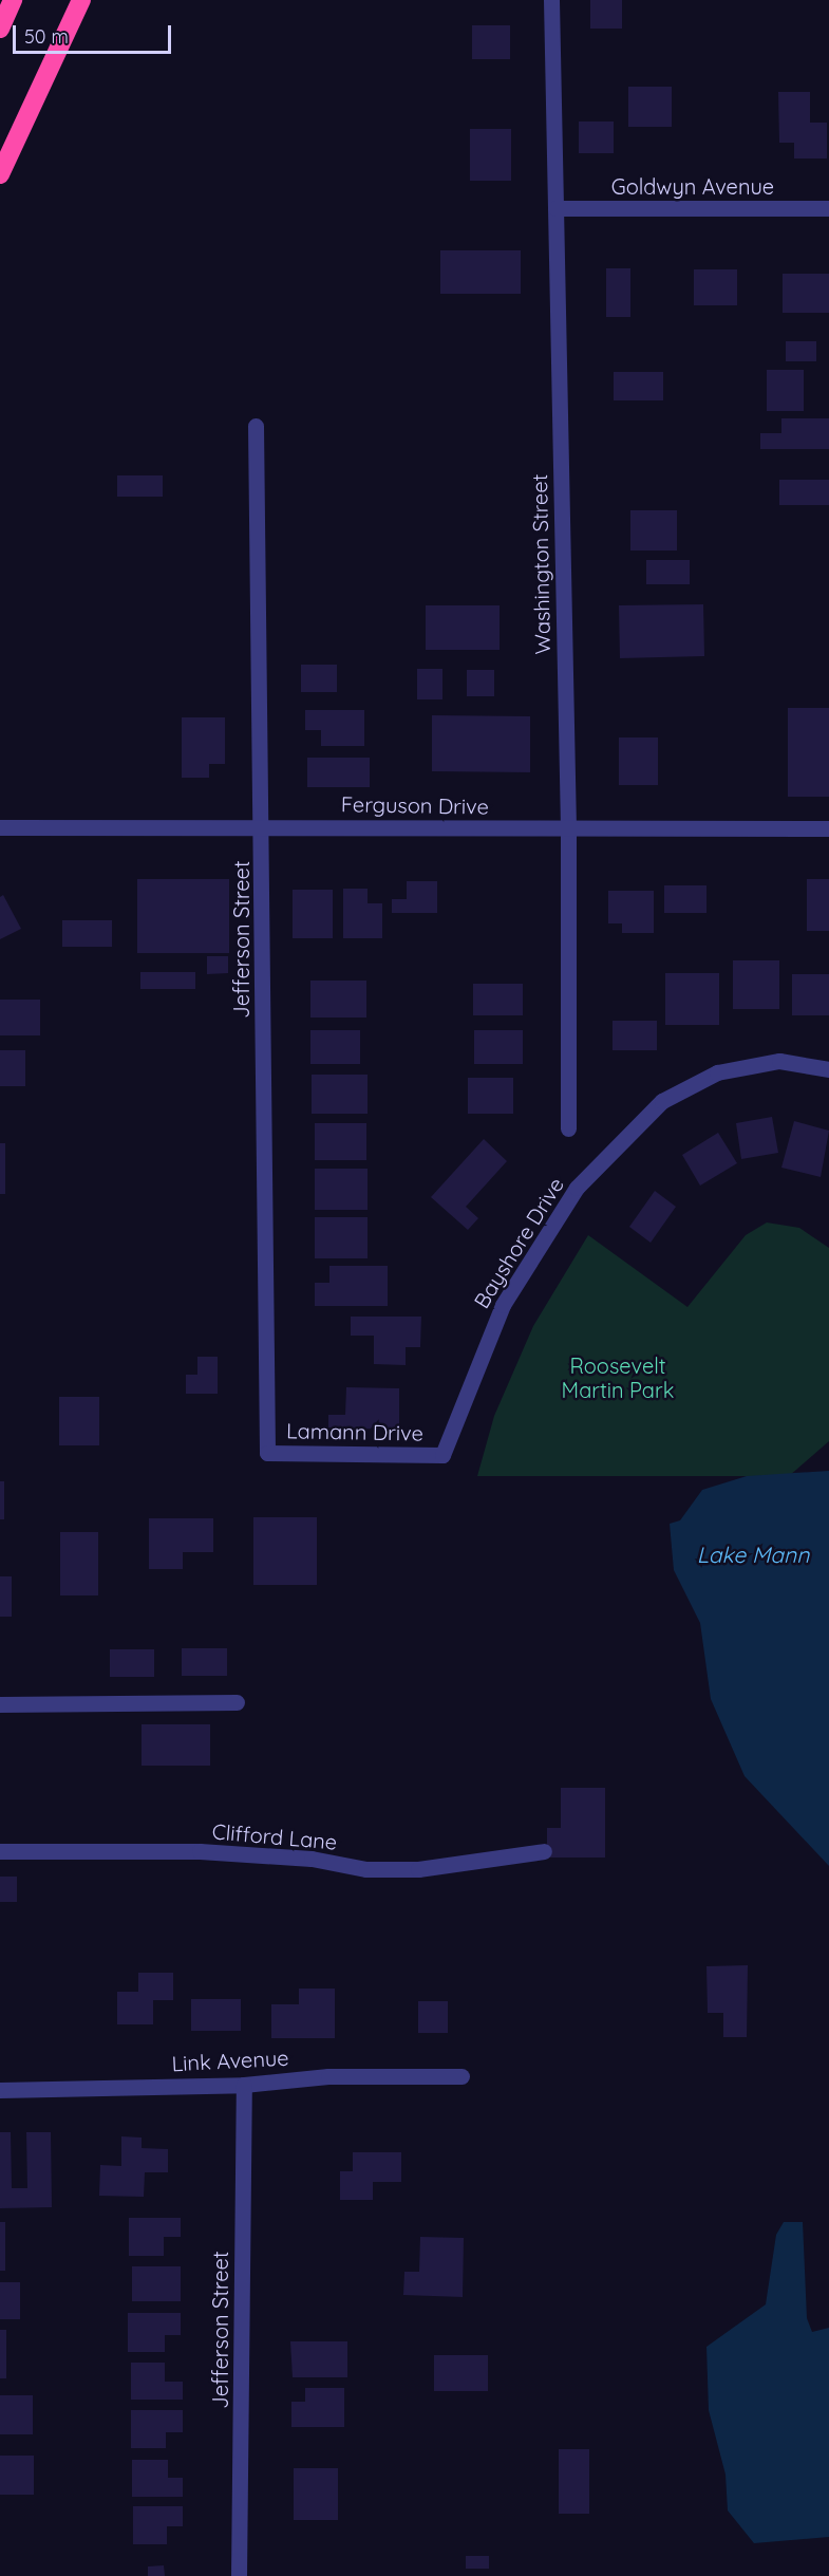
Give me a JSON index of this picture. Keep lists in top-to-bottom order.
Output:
{
  "streets": {
    "street": [
      "Goldwyn Avenue",
      "Washington Street",
      "Ferguson Drive",
      "Jefferson Street",
      "Bayshore Drive",
      "Lamann Drive",
      "Clifford Lane",
      "Link Avenue"
    ]
  },
  "crossings": [
    ["Goldwyn Avenue", "Washington Street"],
    ["Washington Street", "Ferguson Drive"],
    ["Ferguson Drive", "Jefferson Street"],
    ["Jefferson Street", "Lamann Drive"],
    ["Jefferson Street", "Link Avenue"],
    ["Bayshore Drive", "Lamann Drive"]
  ],
  "water": ["Lake Mann"],
  "parks": ["Roosevelt Martin Park"],
  "scale_bar": "50 m"
}
